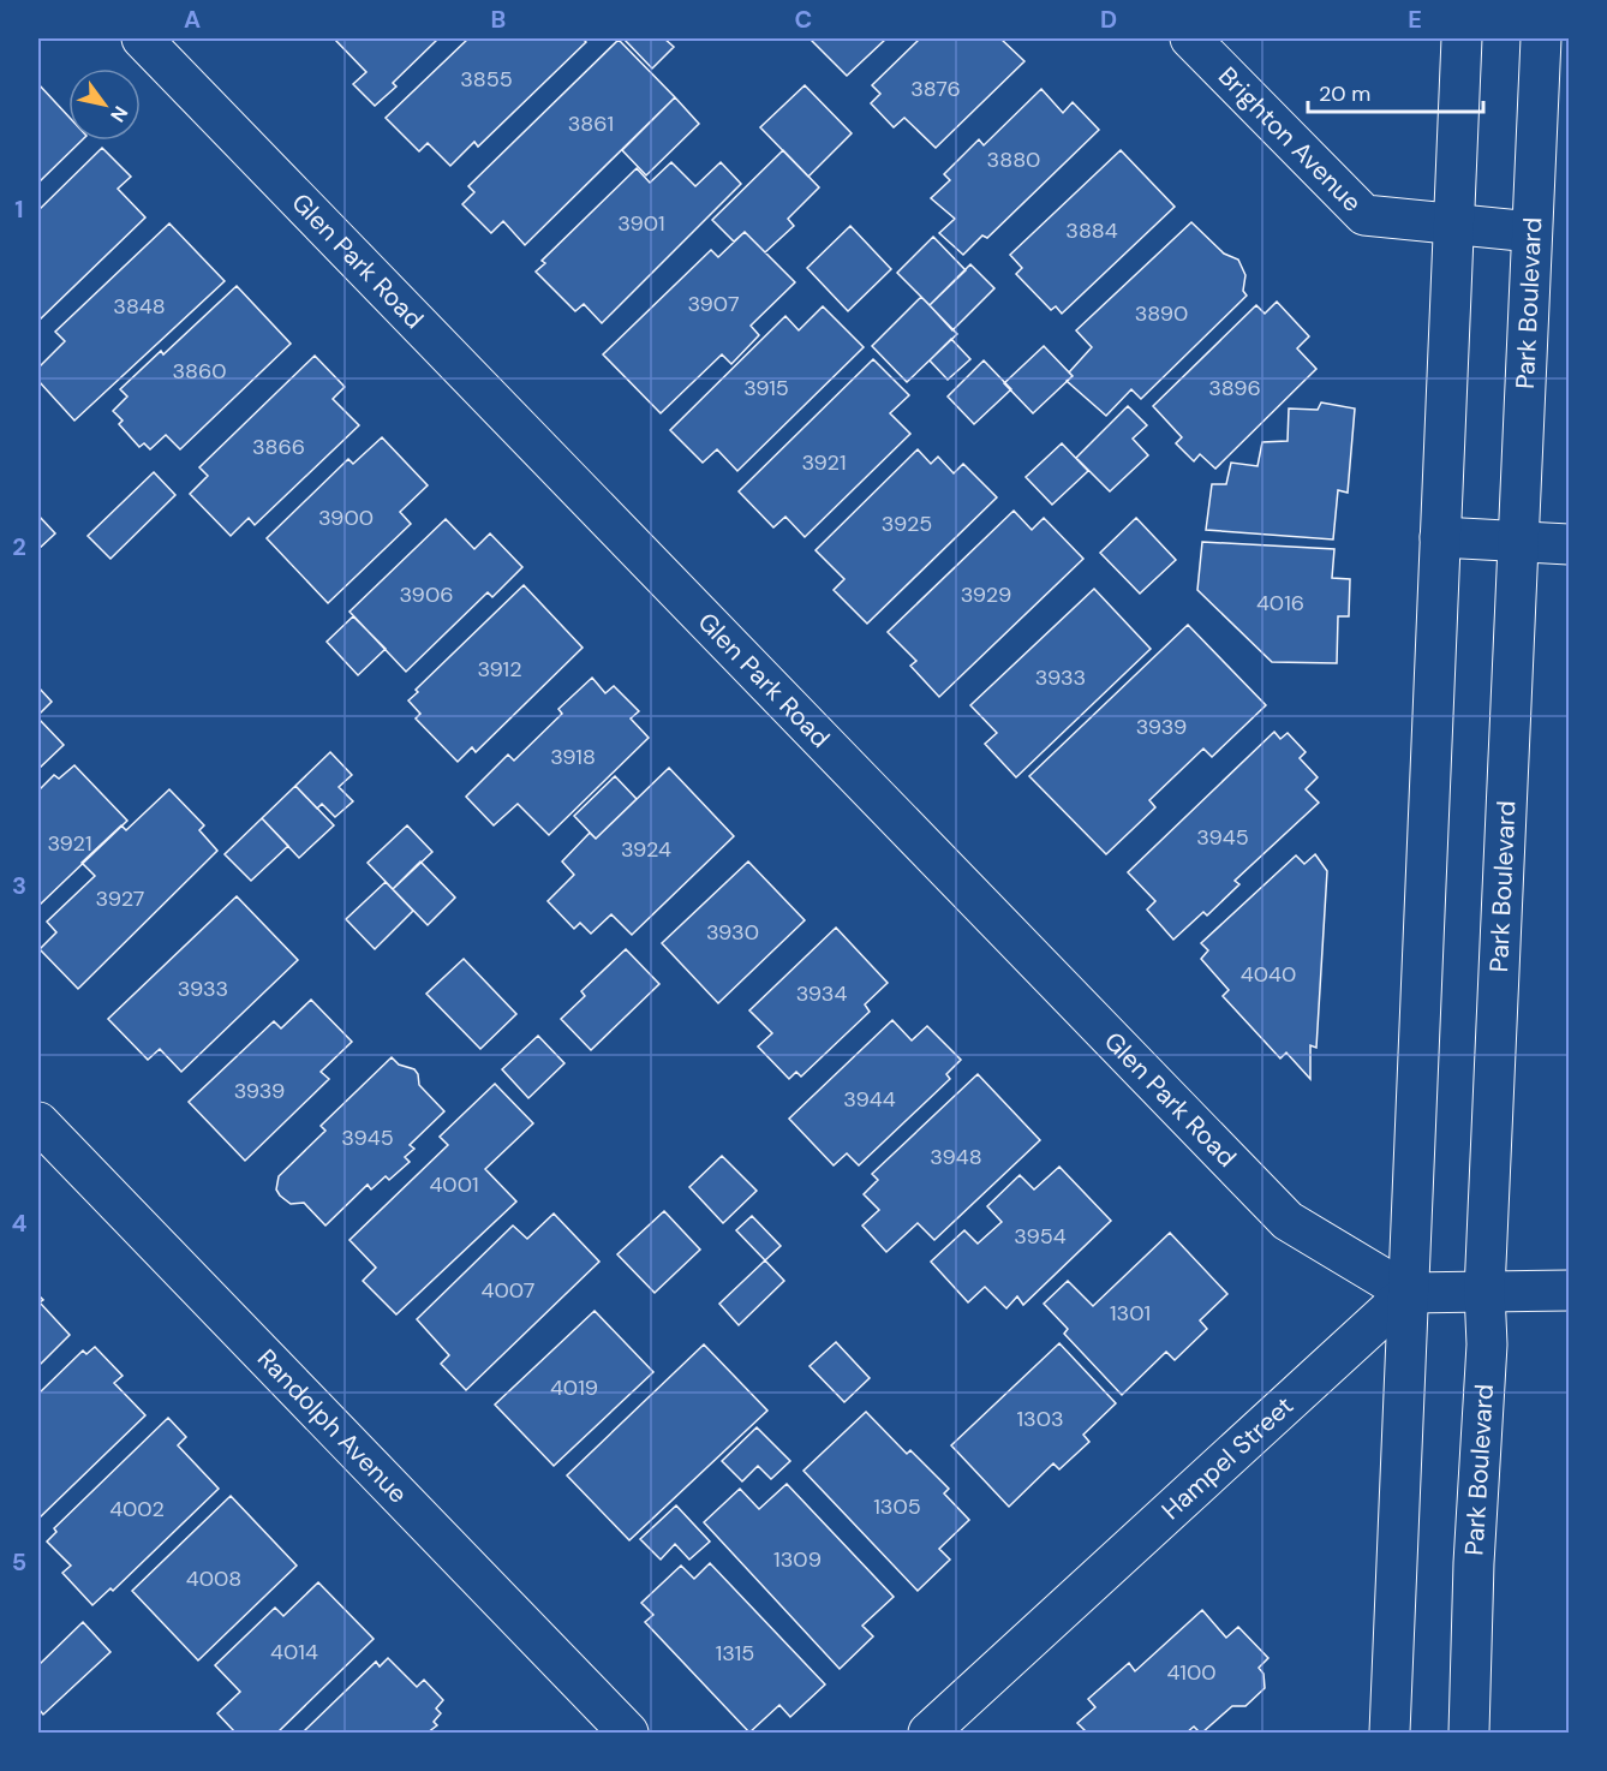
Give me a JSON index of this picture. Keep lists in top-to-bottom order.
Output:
{
  "streets": {
    "street": [
      "Brighton Avenue",
      "Glen Park Road",
      "Park Boulevard",
      "Randolph Avenue",
      "Hampel Street"
    ]
  },
  "crossings": [
    ["Brighton Avenue", "Park Boulevard"],
    ["Glen Park Road", "Hampel Street"]
  ],
  "house_numbers": [
    "3855",
    "3876",
    "3861",
    "3880",
    "3901",
    "3884",
    "3907",
    "3848",
    "3890",
    "3860",
    "3915",
    "3896",
    "3866",
    "3921",
    "3900",
    "3925",
    "3906",
    "3929",
    "4016",
    "3912",
    "3933",
    "3939",
    "3918",
    "3945",
    "3921",
    "3924",
    "3927",
    "3930",
    "4040",
    "3933",
    "3934",
    "3939",
    "3944",
    "3945",
    "3948",
    "4001",
    "3954",
    "4007",
    "1301",
    "4019",
    "1303",
    "1305",
    "4002",
    "1309",
    "4008",
    "4014",
    "1315",
    "4100"
  ],
  "scale_bar": "20 m",
  "north": "bottom right",
  "grid": {
    "columns": [
      "A",
      "B",
      "C",
      "D",
      "E"
    ],
    "rows": [
      "1",
      "2",
      "3",
      "4",
      "5"
    ]
  }
}
